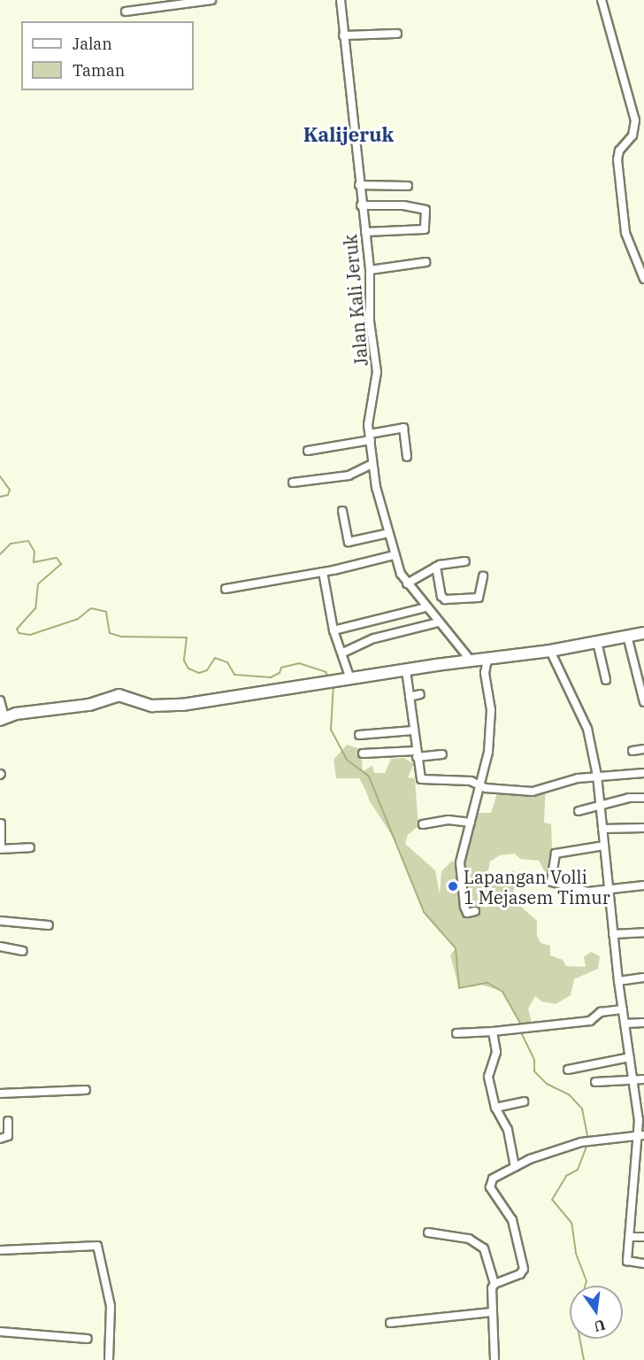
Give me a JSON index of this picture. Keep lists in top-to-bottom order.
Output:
{
  "streets": {
    "street": ["Jalan Kali Jeruk"]
  },
  "districts": ["Kalijeruk"],
  "places": ["Lapangan Volli 1 Mejasem Timur"],
  "legend": ["Jalan", "Taman"],
  "north": "bottom"
}
